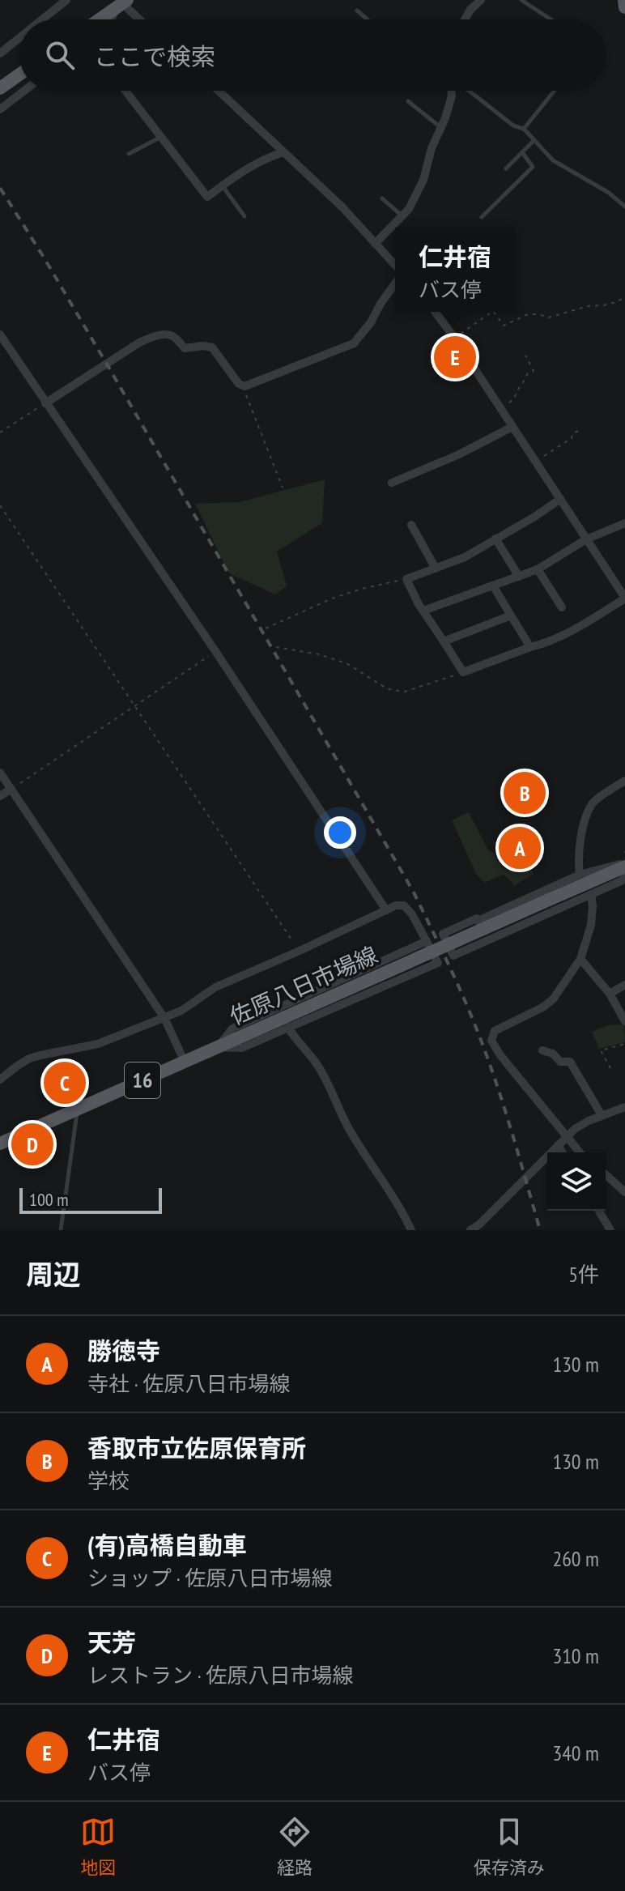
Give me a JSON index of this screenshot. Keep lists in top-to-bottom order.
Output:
{
  "streets": {
    "main road": ["佐原八日市場線", "16"]
  },
  "scale_bar": "100 m",
  "page": {
    "search": "ここで検索",
    "popup": ["仁井宿", "バス停"],
    "pins": [
      "E",
      "B",
      "A",
      "C",
      "D"
    ],
    "scale": "100 m",
    "heading": ["周辺", "5件"],
    "list": [
      {
        "mark": "A",
        "name": "勝徳寺",
        "note": "寺社 · 佐原八日市場線",
        "value": "130 m"
      },
      {
        "mark": "B",
        "name": "香取市立佐原保育所",
        "note": "学校",
        "value": "130 m"
      },
      {
        "mark": "C",
        "name": "(有)高橋自動車",
        "note": "ショップ · 佐原八日市場線",
        "value": "260 m"
      },
      {
        "mark": "D",
        "name": "天芳",
        "note": "レストラン · 佐原八日市場線",
        "value": "310 m"
      },
      {
        "mark": "E",
        "name": "仁井宿",
        "note": "バス停",
        "value": "340 m"
      }
    ],
    "nav": ["地図", "経路", "保存済み"]
  }
}
